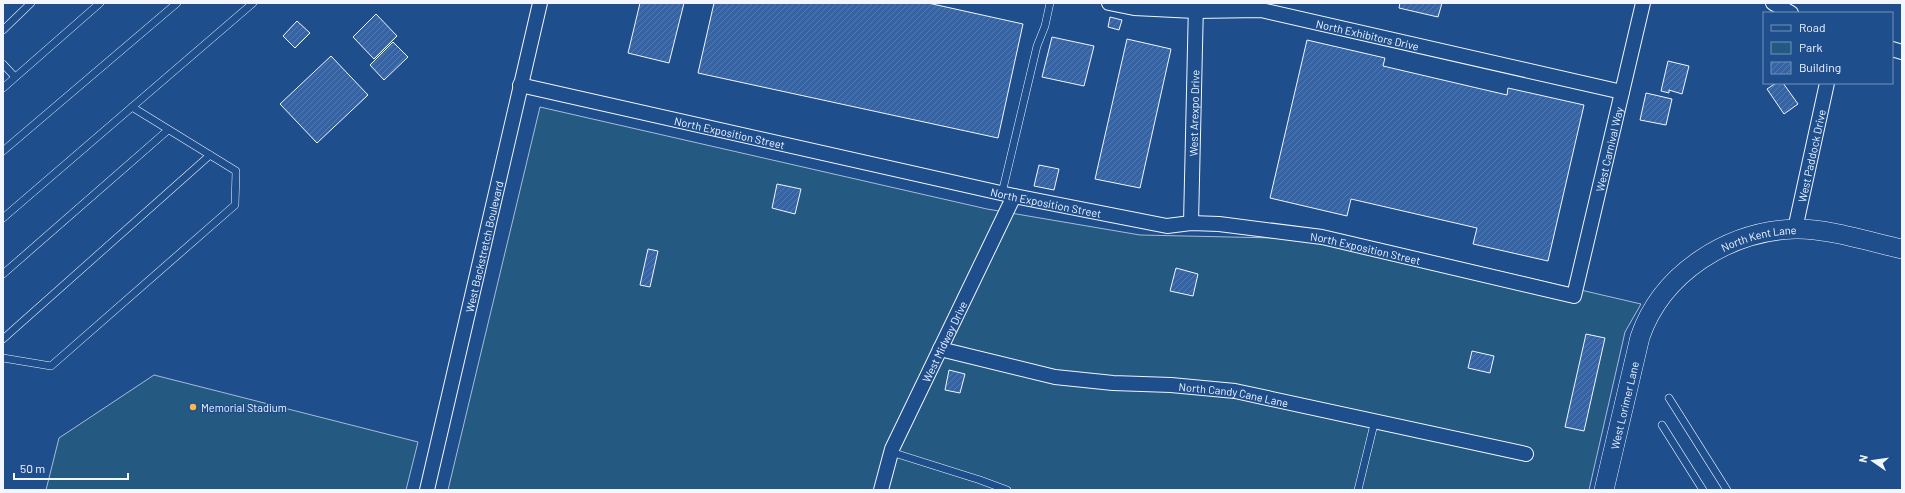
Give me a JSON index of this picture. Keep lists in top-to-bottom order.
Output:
{
  "streets": {
    "street": [
      "North Exhibitors Drive",
      "West Arexpo Drive",
      "North Exposition Street",
      "West Carnival Way",
      "West Paddock Drive",
      "North Kent Lane",
      "West Backstretch Boulevard",
      "West Midway Drive",
      "North Candy Cane Lane",
      "West Lorimer Lane"
    ]
  },
  "crossings": [
    ["North Exhibitors Drive", "West Arexpo Drive"],
    ["North Exhibitors Drive", "West Carnival Way"],
    ["West Arexpo Drive", "North Exposition Street"],
    ["North Exposition Street", "West Carnival Way"],
    ["North Exposition Street", "West Backstretch Boulevard"],
    ["North Exposition Street", "West Midway Drive"],
    ["West Paddock Drive", "North Kent Lane"],
    ["North Kent Lane", "West Lorimer Lane"],
    ["West Midway Drive", "North Candy Cane Lane"]
  ],
  "places": ["Memorial Stadium"],
  "legend": ["Road", "Park", "Building"],
  "scale_bar": "50 m",
  "north": "left"
}
